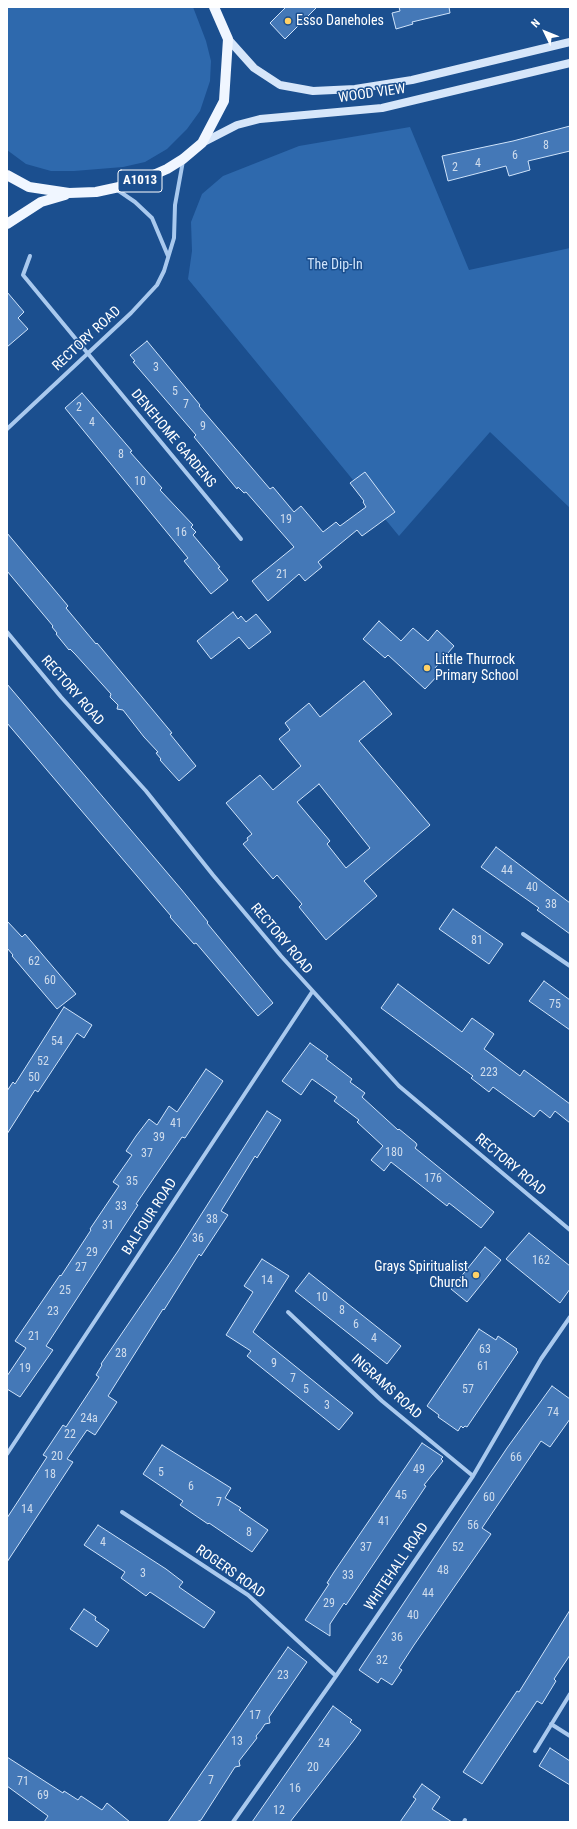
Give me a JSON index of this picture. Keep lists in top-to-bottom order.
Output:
{
  "streets": {
    "main road": ["WOOD VIEW", "A1013"],
    "street": [
      "RECTORY ROAD",
      "DENEHOME GARDENS",
      "BALFOUR ROAD",
      "INGRAMS ROAD",
      "WHITEHALL ROAD",
      "ROGERS ROAD"
    ]
  },
  "crossings": [
    ["WOOD VIEW", "A1013"],
    ["A1013", "RECTORY ROAD"],
    ["RECTORY ROAD", "DENEHOME GARDENS"],
    ["RECTORY ROAD", "BALFOUR ROAD"],
    ["INGRAMS ROAD", "WHITEHALL ROAD"],
    ["WHITEHALL ROAD", "ROGERS ROAD"]
  ],
  "parks": ["The Dip-In"],
  "places": ["Esso Daneholes", "Little Thurrock Primary School", "Grays Spiritualist Church"],
  "house_numbers": [
    "8",
    "6",
    "4",
    "2",
    "3",
    "5",
    "7",
    "2",
    "4",
    "9",
    "8",
    "10",
    "19",
    "16",
    "21",
    "44",
    "40",
    "38",
    "81",
    "62",
    "60",
    "75",
    "54",
    "52",
    "223",
    "50",
    "41",
    "39",
    "180",
    "37",
    "176",
    "35",
    "33",
    "38",
    "31",
    "36",
    "29",
    "162",
    "27",
    "14",
    "25",
    "10",
    "8",
    "23",
    "6",
    "21",
    "4",
    "63",
    "28",
    "9",
    "61",
    "19",
    "7",
    "5",
    "57",
    "3",
    "74",
    "24a",
    "22",
    "20",
    "66",
    "49",
    "5",
    "18",
    "6",
    "45",
    "60",
    "7",
    "14",
    "41",
    "56",
    "8",
    "4",
    "37",
    "52",
    "48",
    "3",
    "33",
    "44",
    "29",
    "40",
    "36",
    "32",
    "23",
    "17",
    "13",
    "24",
    "20",
    "7",
    "71",
    "16",
    "69",
    "12"
  ],
  "north": "top left"
}
